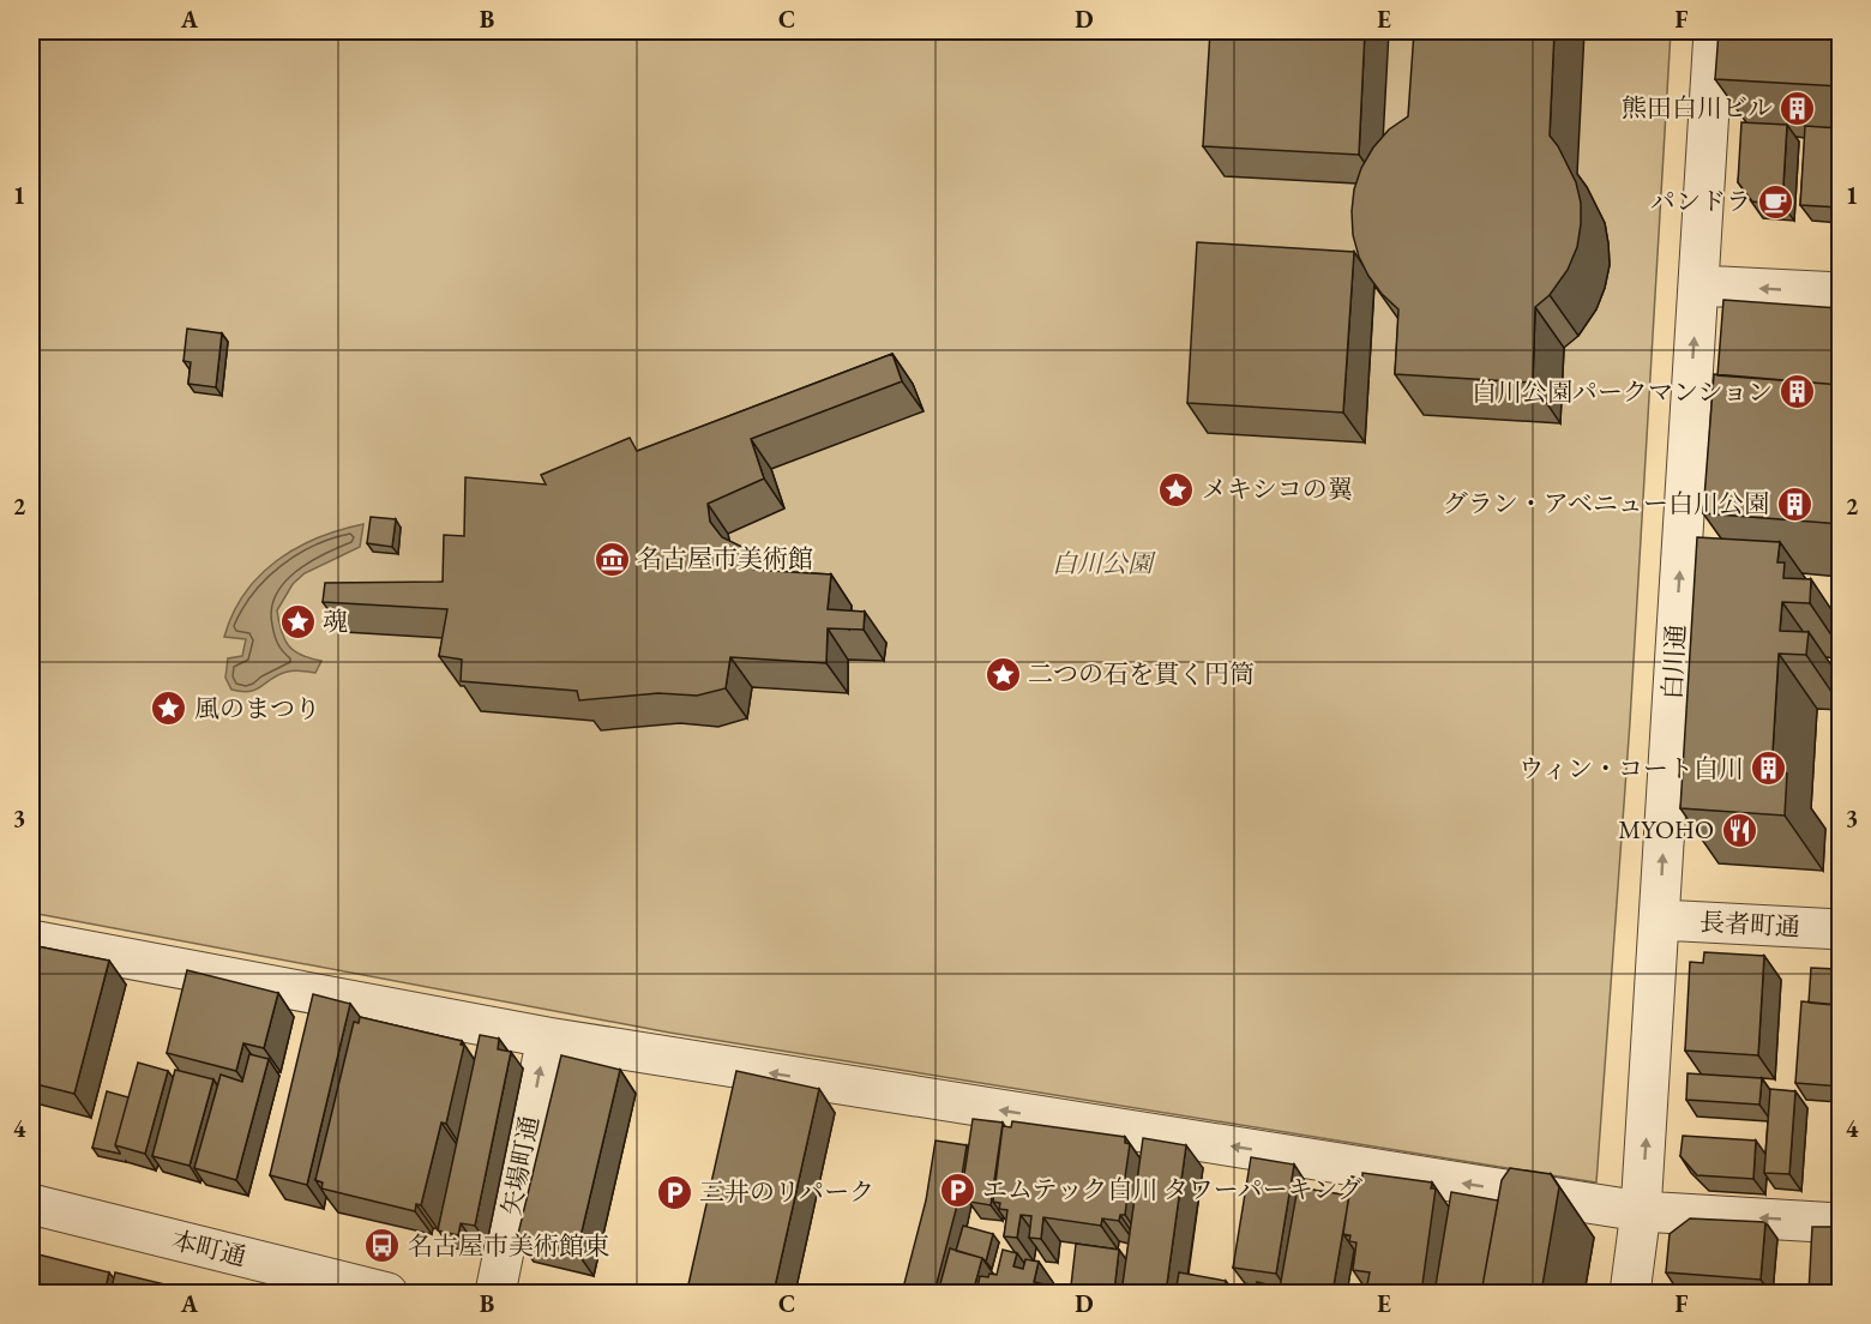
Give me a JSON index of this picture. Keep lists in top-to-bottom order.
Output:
{
  "streets": {
    "street": [
      "白川通",
      "長者町通",
      "矢場町通",
      "本町通"
    ]
  },
  "crossings": [
    ["白川通", "長者町通"]
  ],
  "one_way": ["白川通", "矢場町通"],
  "parks": ["白川公園"],
  "places": {
    "building": [
      "熊田白川ビル",
      "白川公園パークマンション",
      "グラン・アベニュー白川公園",
      "ウィン・コート白川"
    ],
    "cafe": ["パンドラ"],
    "place": [
      "メキシコの翼",
      "魂",
      "二つの石を貫く円筒",
      "風のまつり"
    ],
    "museum": ["名古屋市美術館"],
    "restaurant": ["MYOHO"],
    "parking": ["エムテック白川 タワーパーキング", "三井のリパーク"],
    "bus stop": ["名古屋市美術館東"]
  },
  "grid": {
    "columns": [
      "A",
      "B",
      "C",
      "D",
      "E",
      "F"
    ],
    "rows": [
      "1",
      "2",
      "3",
      "4"
    ]
  }
}
